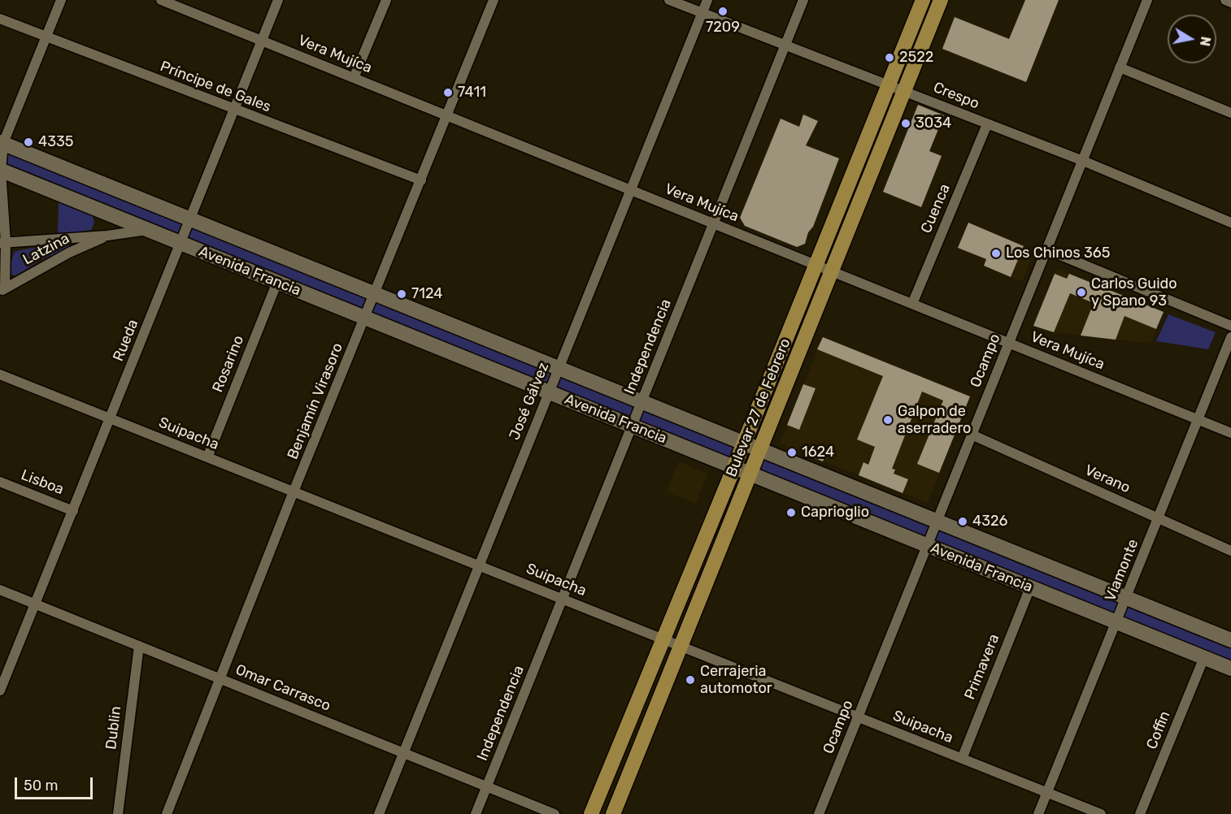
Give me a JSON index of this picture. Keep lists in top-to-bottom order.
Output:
{
  "streets": {
    "main road": ["Avenida Francia", "Bulevar 27 de Febrero"],
    "street": [
      "Vera Mujíca",
      "Príncipe de Gales",
      "Crespo",
      "Cuenca",
      "Latzina",
      "Rueda",
      "Independencia",
      "Ocampo",
      "Rosarino",
      "Benjamín Virasoro",
      "José Gálvez",
      "Suipacha",
      "Verano",
      "Lisboa",
      "Viamonte",
      "Primavera",
      "Omar Carrasco",
      "Dublin",
      "Coffin"
    ]
  },
  "crossings": [
    ["Vera Mujíca", "Cuenca"],
    ["Vera Mujíca", "Rueda"],
    ["Vera Mujíca", "Independencia"],
    ["Vera Mujíca", "Ocampo"],
    ["Vera Mujíca", "Benjamín Virasoro"],
    ["Vera Mujíca", "José Gálvez"],
    ["Vera Mujíca", "Bulevar 27 de Febrero"],
    ["Vera Mujíca", "Viamonte"],
    ["Príncipe de Gales", "Rueda"],
    ["Príncipe de Gales", "Benjamín Virasoro"],
    ["Crespo", "Cuenca"],
    ["Crespo", "Independencia"],
    ["Crespo", "Ocampo"],
    ["Crespo", "José Gálvez"],
    ["Crespo", "Bulevar 27 de Febrero"],
    ["Avenida Francia", "Rueda"],
    ["Avenida Francia", "Independencia"],
    ["Avenida Francia", "Ocampo"],
    ["Avenida Francia", "Rosarino"],
    ["Avenida Francia", "Benjamín Virasoro"],
    ["Avenida Francia", "José Gálvez"],
    ["Avenida Francia", "Bulevar 27 de Febrero"],
    ["Avenida Francia", "Viamonte"],
    ["Avenida Francia", "Primavera"],
    ["Avenida Francia", "Coffin"],
    ["Rueda", "Suipacha"],
    ["Rueda", "Lisboa"],
    ["Rueda", "Omar Carrasco"],
    ["Independencia", "Suipacha"],
    ["Independencia", "Omar Carrasco"],
    ["Ocampo", "Suipacha"],
    ["Ocampo", "Verano"],
    ["Rosarino", "Suipacha"],
    ["Benjamín Virasoro", "Suipacha"],
    ["Benjamín Virasoro", "Omar Carrasco"],
    ["José Gálvez", "Suipacha"],
    ["José Gálvez", "Omar Carrasco"],
    ["Bulevar 27 de Febrero", "Suipacha"],
    ["Suipacha", "Viamonte"],
    ["Suipacha", "Primavera"],
    ["Verano", "Viamonte"],
    ["Omar Carrasco", "Dublin"]
  ],
  "places": [
    "7209",
    "2522",
    "7411",
    "3034",
    "4335",
    "Los Chinos 365",
    "Carlos Guido y Spano 93",
    "7124",
    "Galpon de aserradero",
    "1624",
    "Caprioglio",
    "4326",
    "Cerrajeria automotor"
  ],
  "scale_bar": "50 m",
  "north": "right"
}
